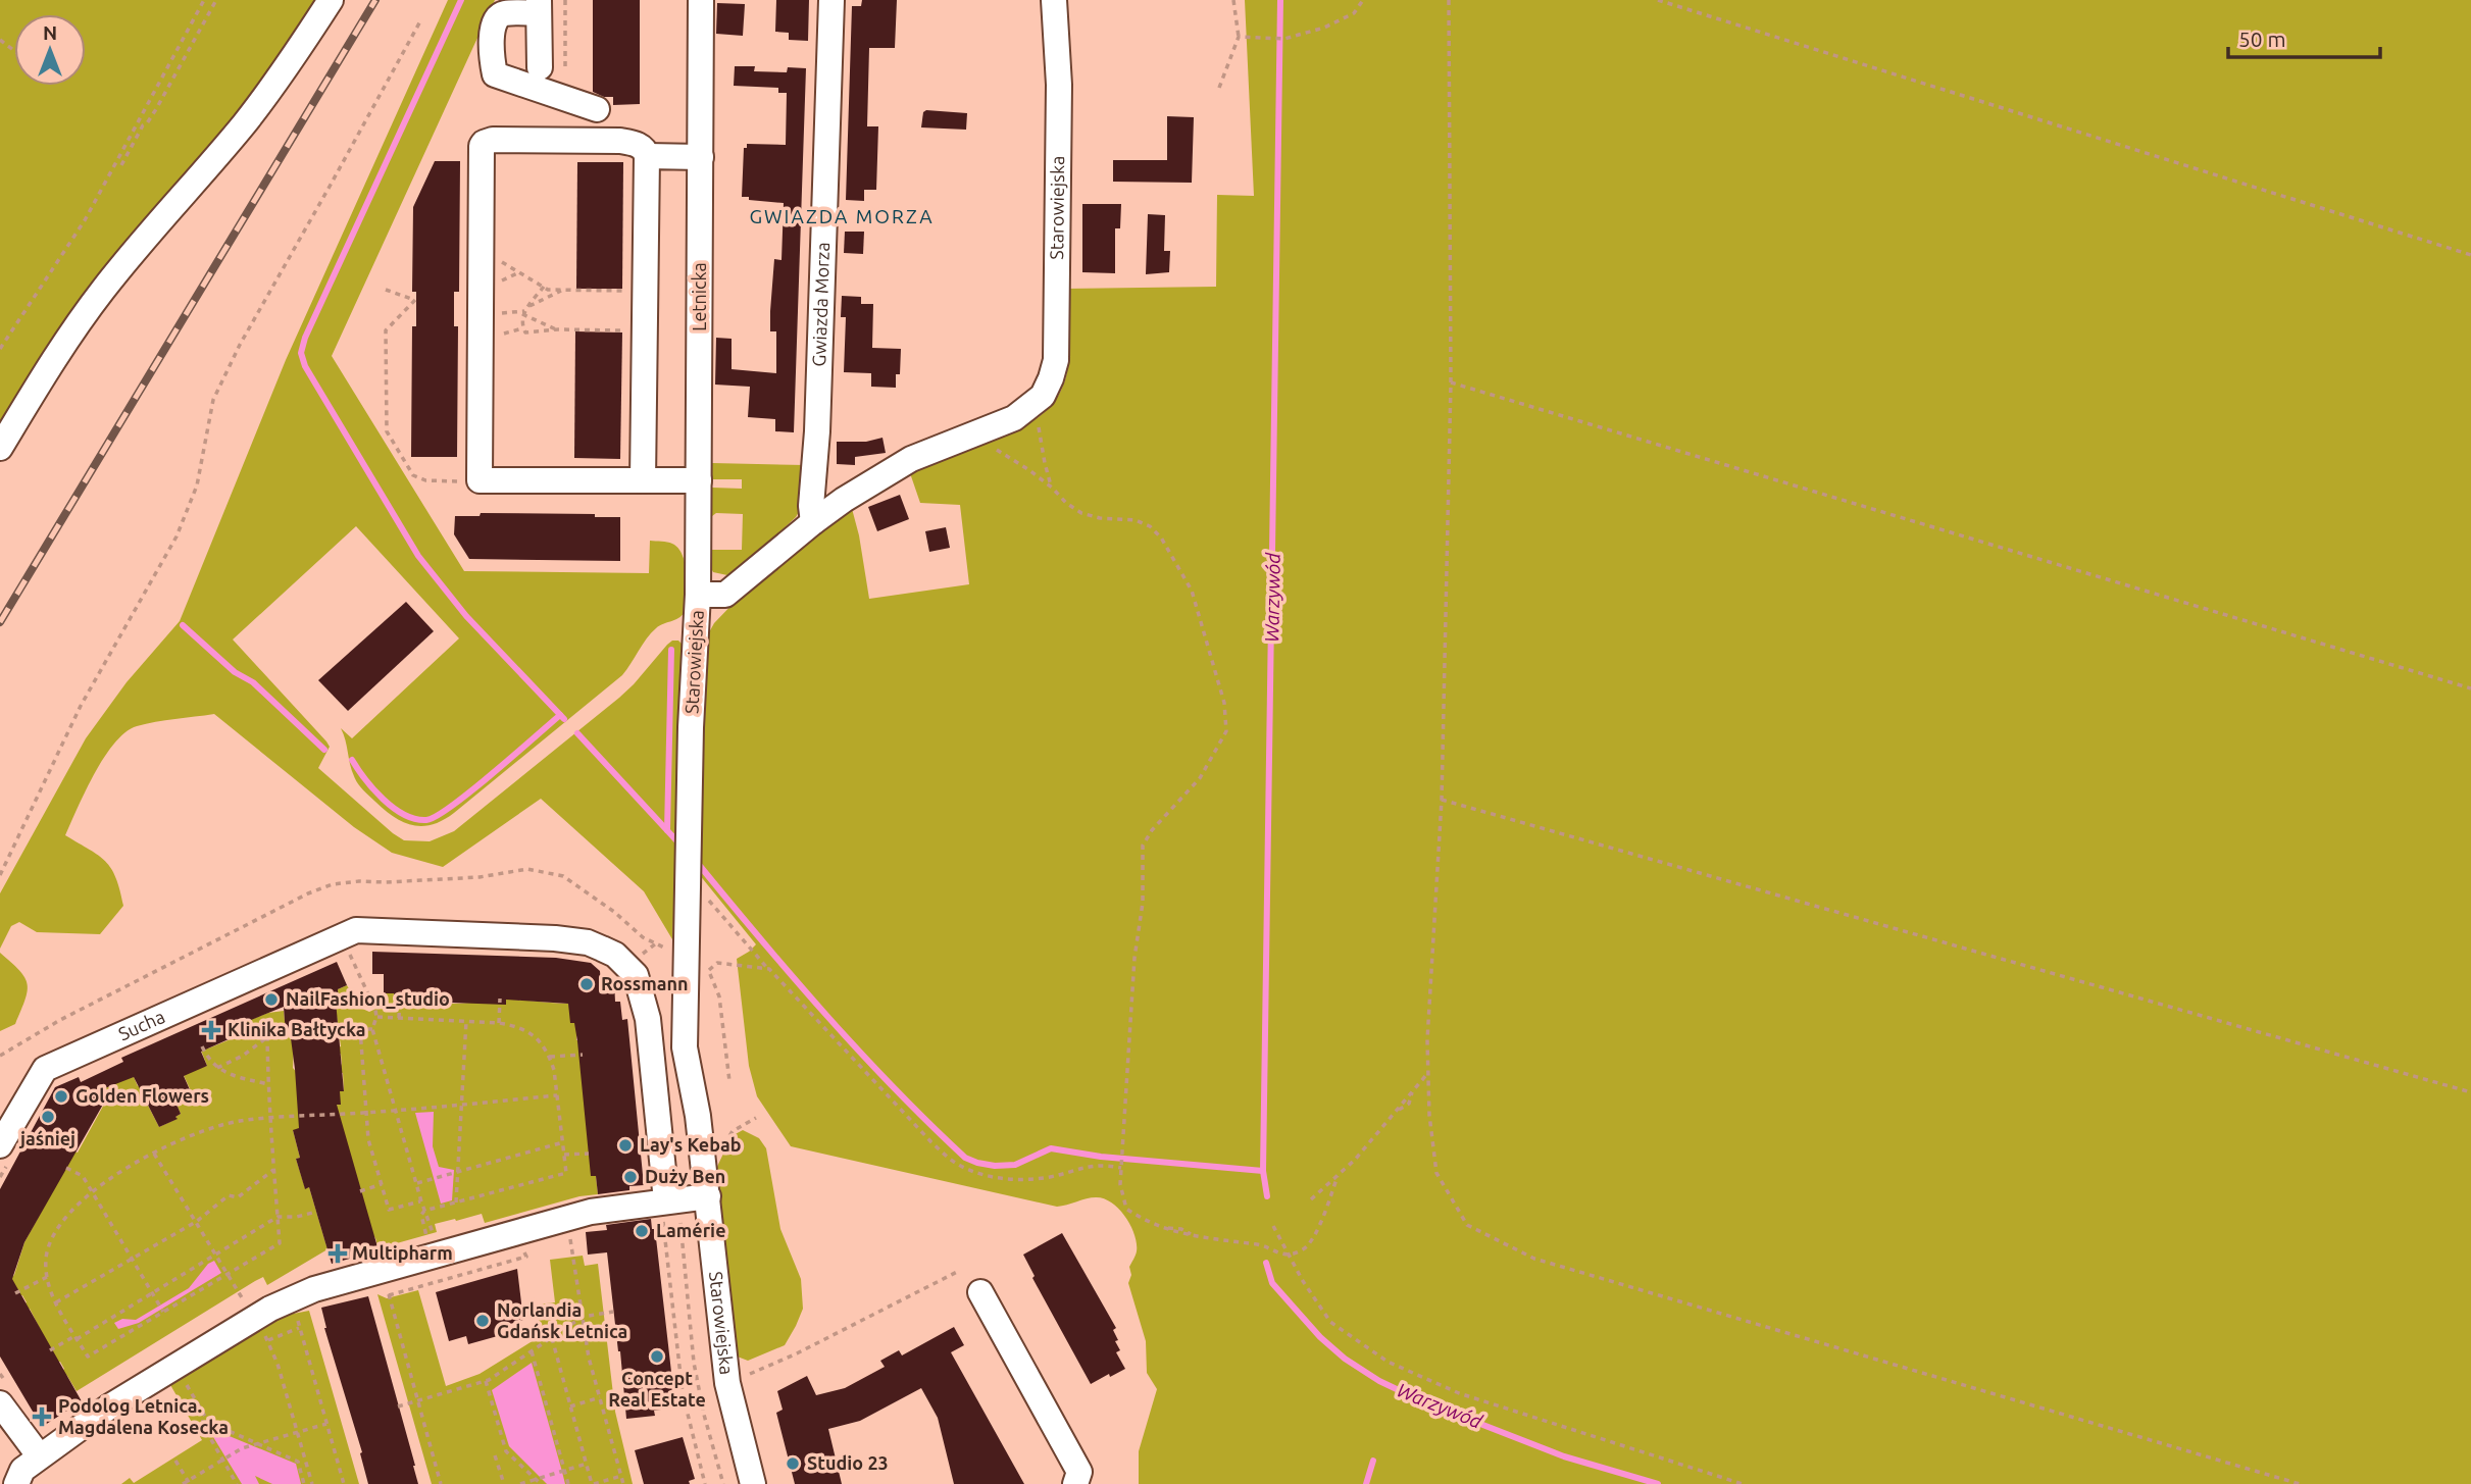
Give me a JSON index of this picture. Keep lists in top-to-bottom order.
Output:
{
  "streets": {
    "street": [
      "Starowiejska",
      "Letnicka",
      "Gwiazda Morza",
      "Sucha"
    ]
  },
  "crossings": [
    ["Starowiejska", "Letnicka"],
    ["Starowiejska", "Gwiazda Morza"]
  ],
  "districts": ["GWIAZDA MORZA"],
  "water": ["Warzywód"],
  "places": {
    "other": [
      "Rossmann",
      "NailFashion_studio",
      "Golden Flowers",
      "jaśniej",
      "Lay's Kebab",
      "Duży Ben",
      "Lamérie",
      "Norlandia Gdańsk Letnica",
      "Concept Real Estate",
      "Studio 23"
    ],
    "health": ["Klinika Bałtycka", "Multipharm", "Podolog Letnica. Magdalena Kosecka"]
  },
  "scale_bar": "50 m",
  "north": "top"
}
